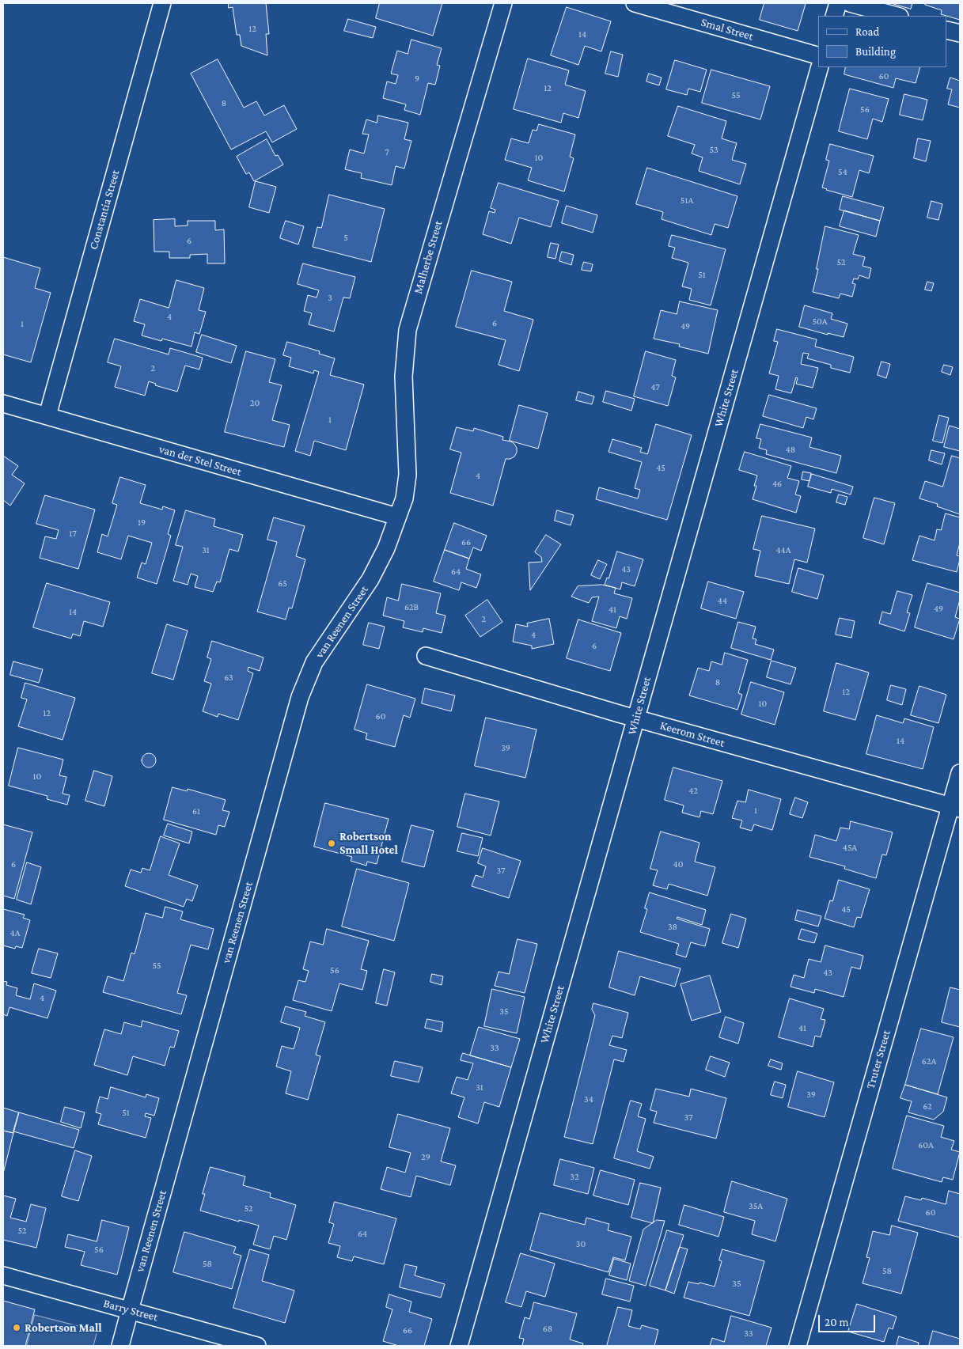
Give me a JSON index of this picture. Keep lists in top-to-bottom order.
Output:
{
  "streets": {
    "street": [
      "Smal Street",
      "Constantia Street",
      "Malherbe Street",
      "White Street",
      "van der Stel Street",
      "van Reenen Street",
      "Keerom Street",
      "Truter Street",
      "Barry Street"
    ]
  },
  "crossings": [
    ["Constantia Street", "van der Stel Street"],
    ["Malherbe Street", "van der Stel Street"],
    ["Malherbe Street", "van Reenen Street"],
    ["White Street", "Keerom Street"],
    ["van der Stel Street", "van Reenen Street"],
    ["van Reenen Street", "Barry Street"],
    ["Keerom Street", "Truter Street"]
  ],
  "places": ["Robertson Small Hotel", "Robertson Mall"],
  "house_numbers": [
    "12",
    "14",
    "60",
    "9",
    "12",
    "55",
    "8",
    "56",
    "53",
    "7",
    "10",
    "54",
    "51A",
    "5",
    "6",
    "52",
    "51",
    "3",
    "4",
    "50A",
    "6",
    "1",
    "49",
    "2",
    "47",
    "20",
    "1",
    "48",
    "45",
    "4",
    "46",
    "19",
    "17",
    "66",
    "31",
    "44A",
    "43",
    "64",
    "65",
    "44",
    "62B",
    "49",
    "41",
    "14",
    "2",
    "4",
    "6",
    "63",
    "8",
    "12",
    "10",
    "12",
    "60",
    "14",
    "39",
    "10",
    "42",
    "1",
    "61",
    "45A",
    "6",
    "40",
    "37",
    "45",
    "38",
    "4A",
    "55",
    "56",
    "43",
    "4",
    "35",
    "41",
    "33",
    "62A",
    "31",
    "39",
    "34",
    "62",
    "51",
    "37",
    "60A",
    "29",
    "32",
    "35A",
    "52",
    "60",
    "52",
    "64",
    "30",
    "56",
    "58",
    "58",
    "35",
    "68",
    "66",
    "33"
  ],
  "legend": ["Road", "Building"],
  "scale_bar": "20 m"
}
